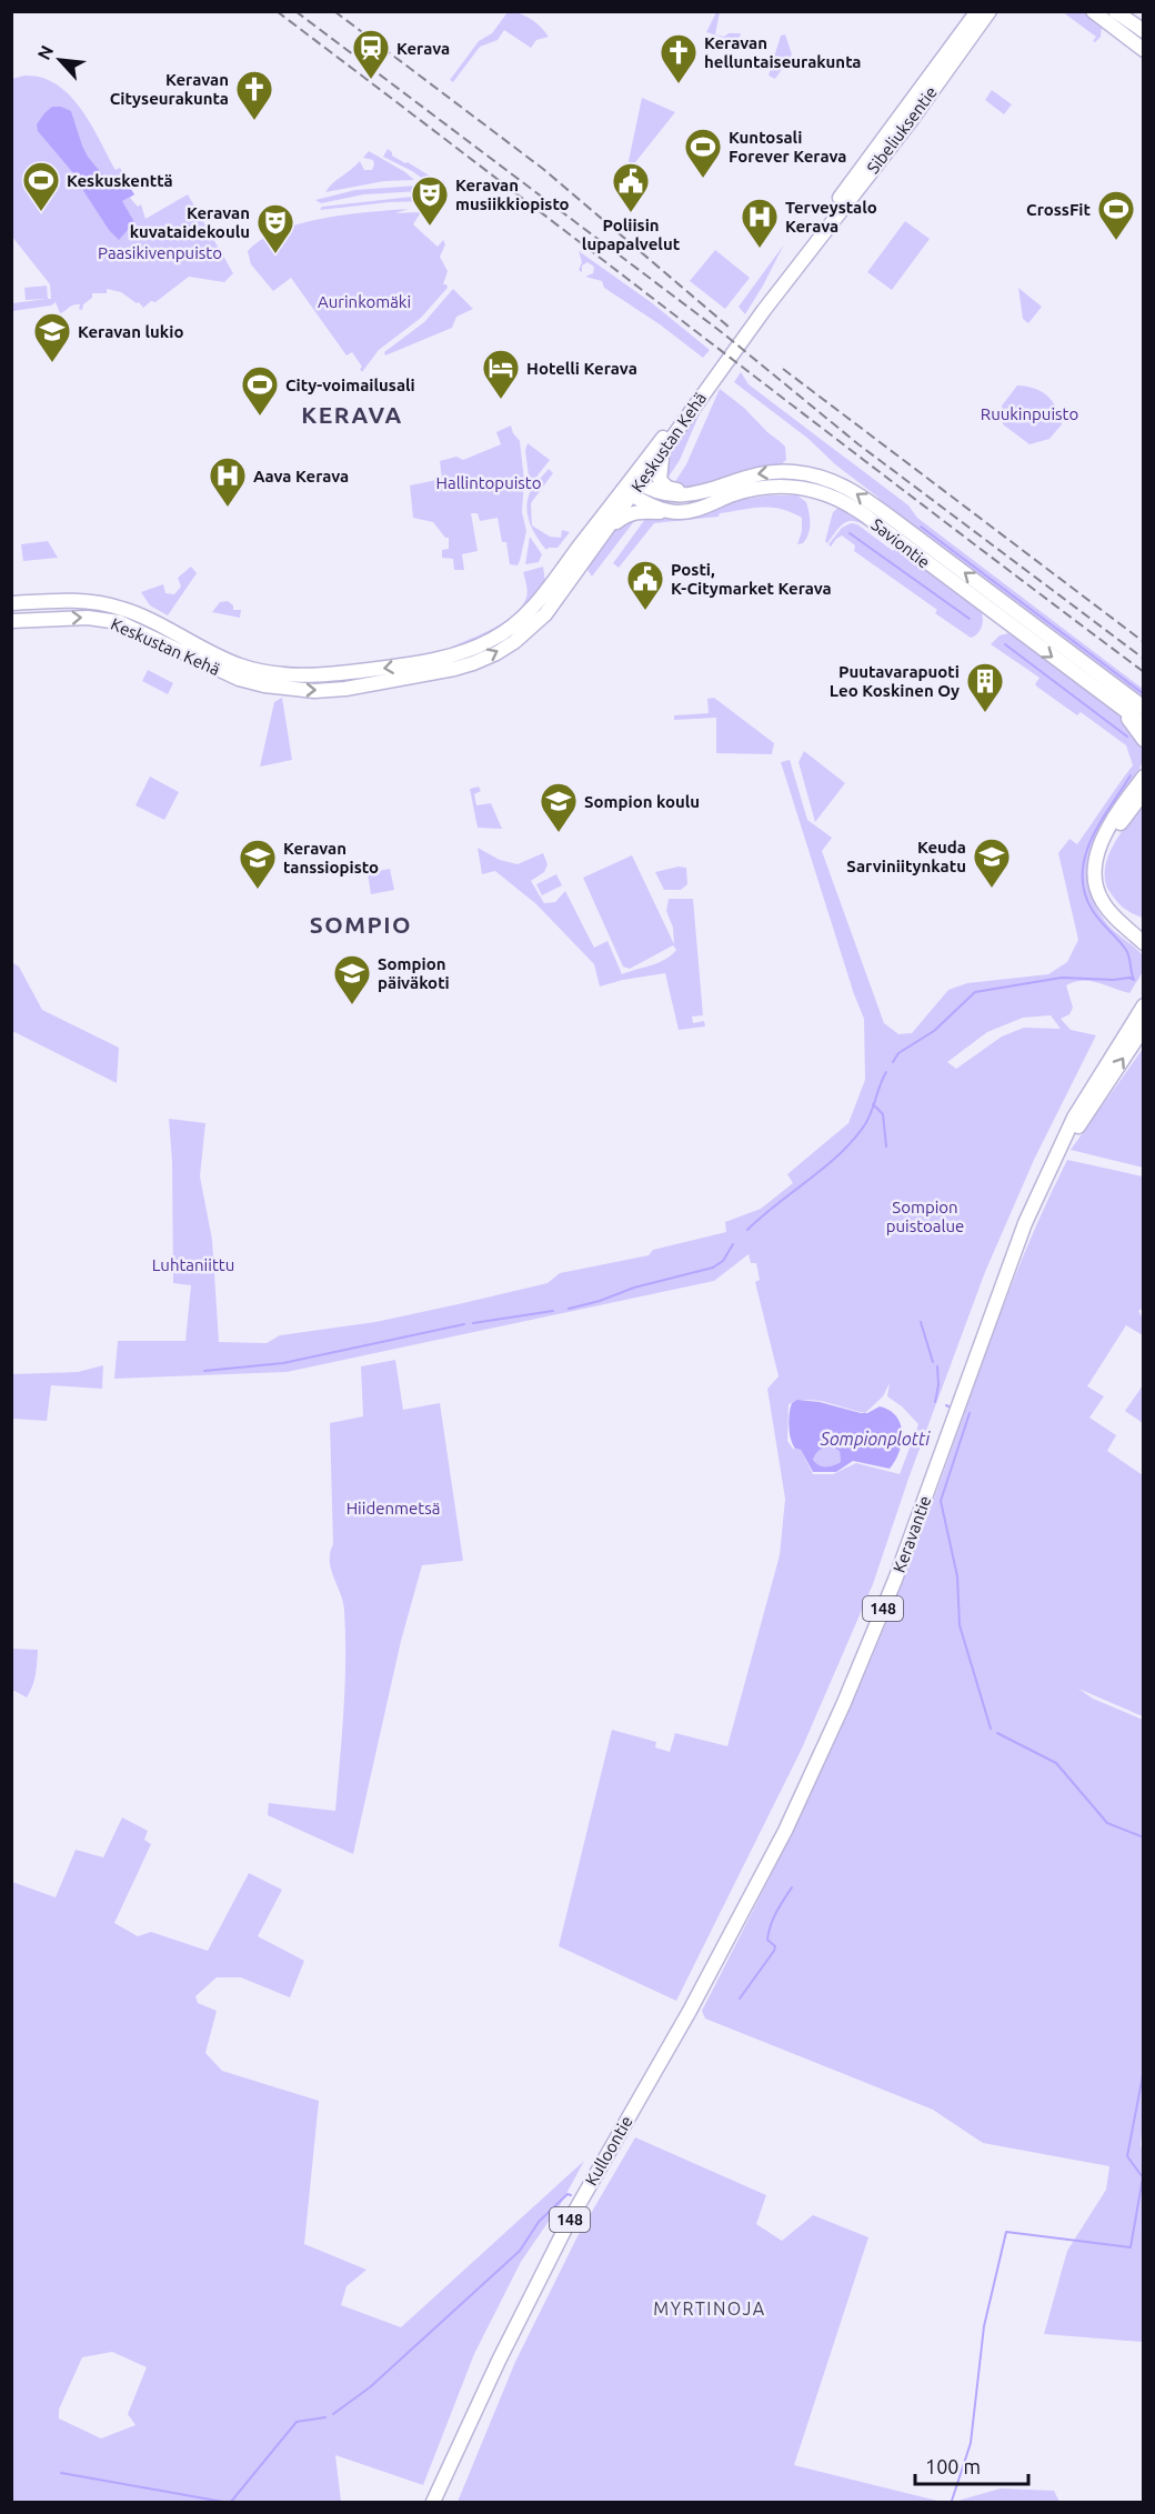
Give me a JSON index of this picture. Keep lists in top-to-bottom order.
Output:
{
  "streets": {
    "main road": [
      "Sibeliuksentie",
      "Keskustan Kehä",
      "Saviontie",
      "Keravantie",
      "148",
      "Kulloontie"
    ]
  },
  "crossings": [
    ["Sibeliuksentie", "Keskustan Kehä"],
    ["Keskustan Kehä", "Saviontie"],
    ["Keravantie", "Kulloontie"]
  ],
  "districts": ["KERAVA", "SOMPIO", "MYRTINOJA"],
  "water": ["Sompionplotti"],
  "parks": [
    "Paasikivenpuisto",
    "Aurinkomäki",
    "Ruukinpuisto",
    "Hallintopuisto",
    "Sompion puistoalue",
    "Luhtaniittu",
    "Hiidenmetsä"
  ],
  "places": {
    "station": ["Kerava"],
    "church": ["Keravan helluntaiseurakunta", "Keravan Cityseurakunta"],
    "sports": [
      "Kuntosali Forever Kerava",
      "Keskuskenttä",
      "CrossFit",
      "City-voimailusali"
    ],
    "public building": ["Poliisin lupapalvelut", "Posti, K-Citymarket Kerava"],
    "theatre": ["Keravan musiikkiopisto", "Keravan kuvataidekoulu"],
    "hospital": ["Terveystalo Kerava", "Aava Kerava"],
    "school or university": [
      "Keravan lukio",
      "Sompion koulu",
      "Keuda Sarviniitynkatu",
      "Keravan tanssiopisto",
      "Sompion päiväkoti"
    ],
    "hotel": ["Hotelli Kerava"],
    "building": ["Puutavarapuoti Leo Koskinen Oy"]
  },
  "scale_bar": "100 m",
  "north": "top left"
}
